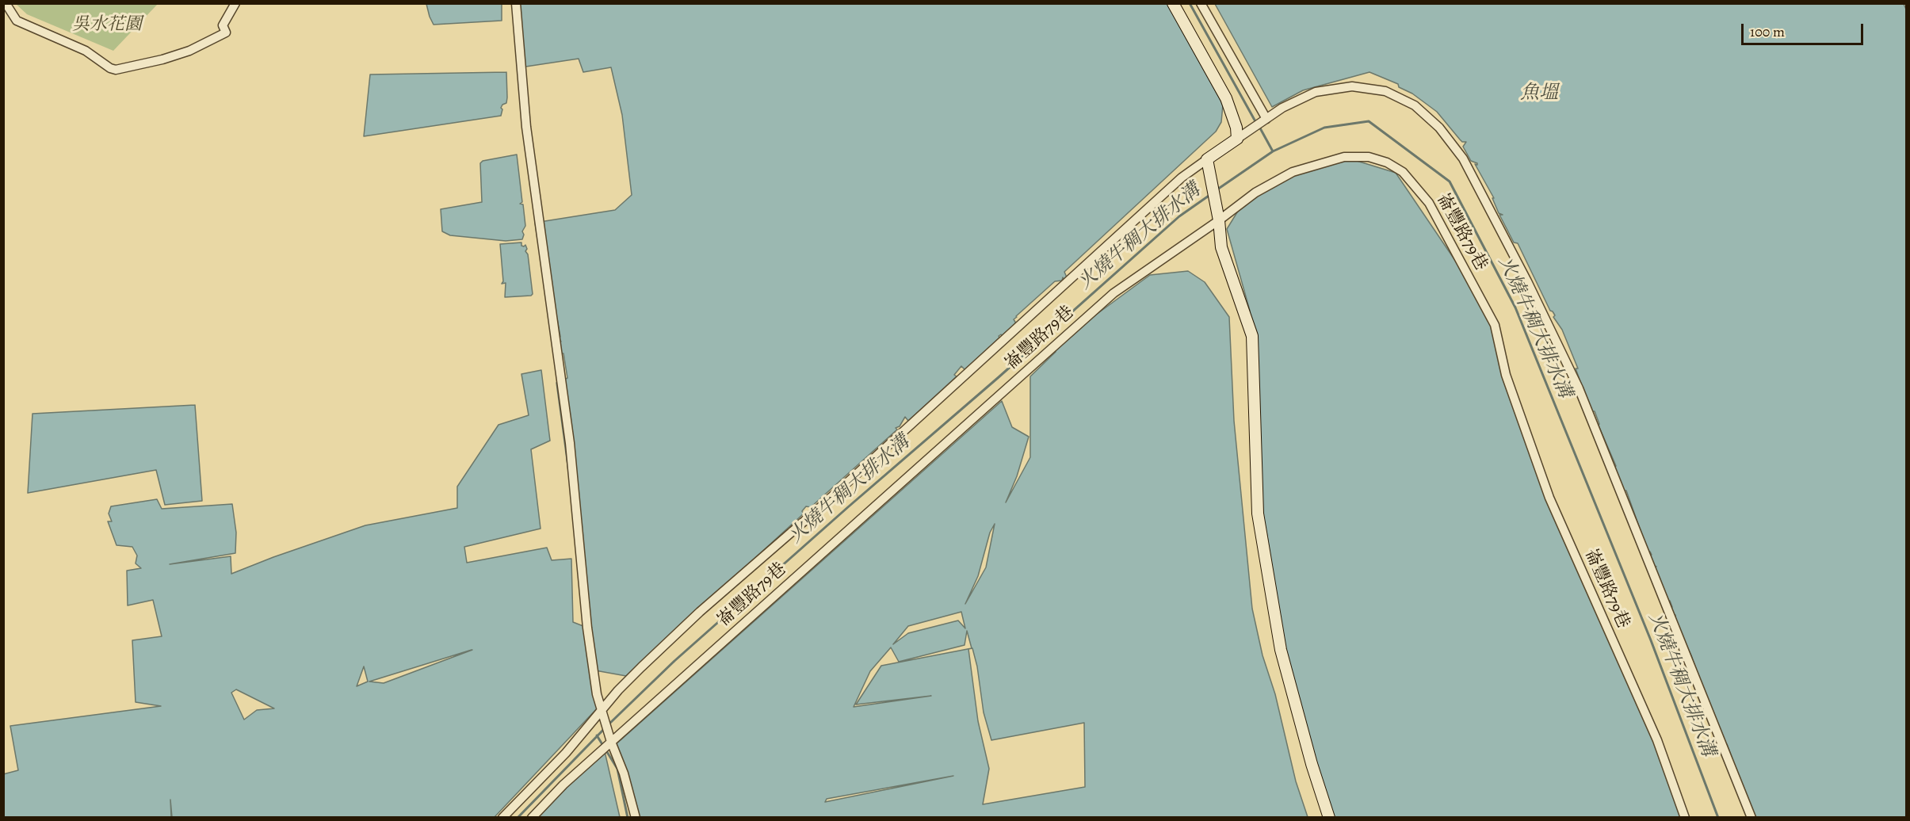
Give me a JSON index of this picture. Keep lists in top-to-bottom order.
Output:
{
  "streets": {
    "street": ["崙豐路79巷"]
  },
  "water": ["魚塭", "火燒牛稠大排水溝"],
  "parks": ["吳水花園"],
  "scale_bar": "100 m"
}
